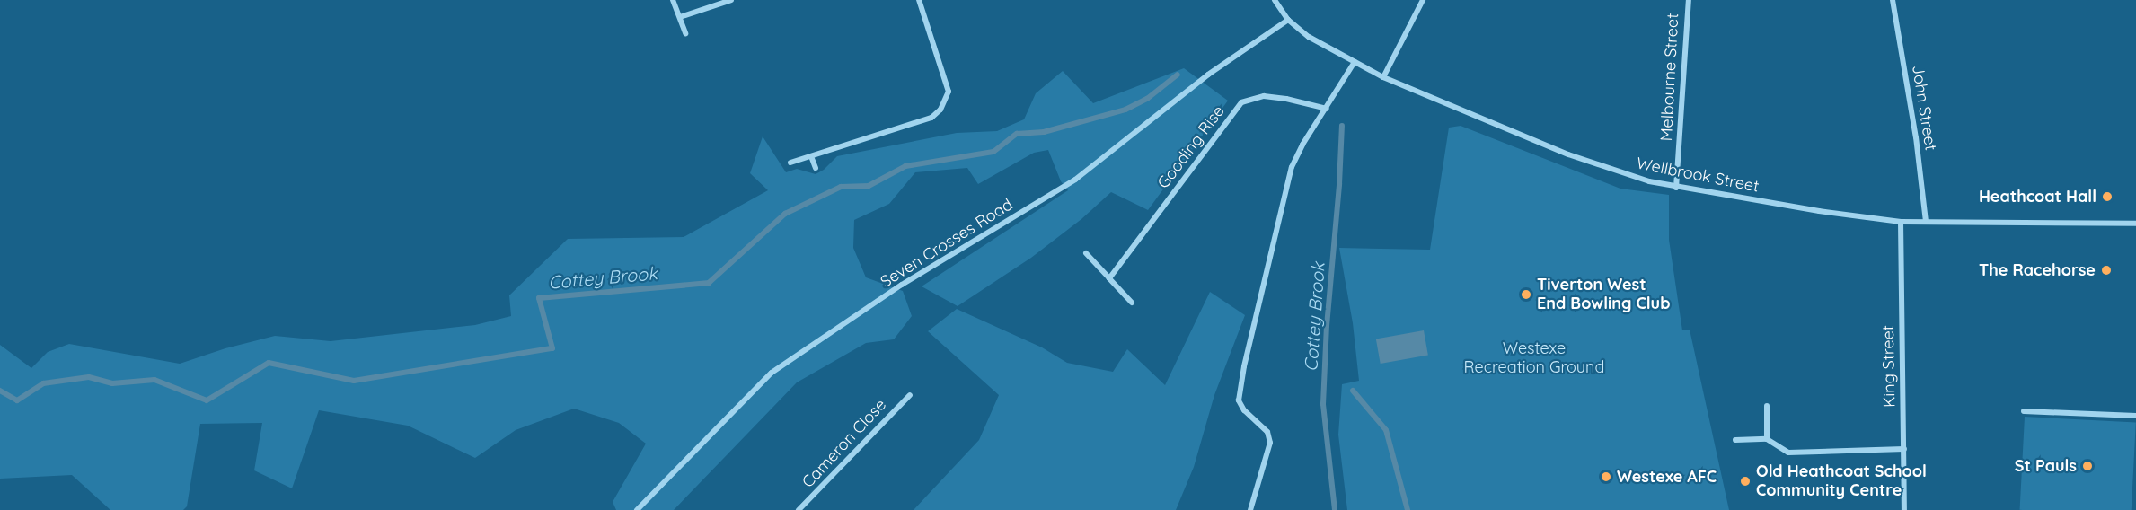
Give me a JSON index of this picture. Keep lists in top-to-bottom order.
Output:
{
  "streets": {
    "street": [
      "Melbourne Street",
      "John Street",
      "Gooding Rise",
      "Wellbrook Street",
      "Seven Crosses Road",
      "King Street",
      "Cameron Close"
    ]
  },
  "crossings": [
    ["Melbourne Street", "Wellbrook Street"],
    ["John Street", "Wellbrook Street"],
    ["Wellbrook Street", "Seven Crosses Road"],
    ["Wellbrook Street", "King Street"]
  ],
  "water": ["Cottey Brook"],
  "parks": ["Westexe Recreation Ground"],
  "places": [
    "Heathcoat Hall",
    "The Racehorse",
    "Tiverton West End Bowling Club",
    "St Pauls",
    "Westexe AFC",
    "Old Heathcoat School Community Centre"
  ]
}
